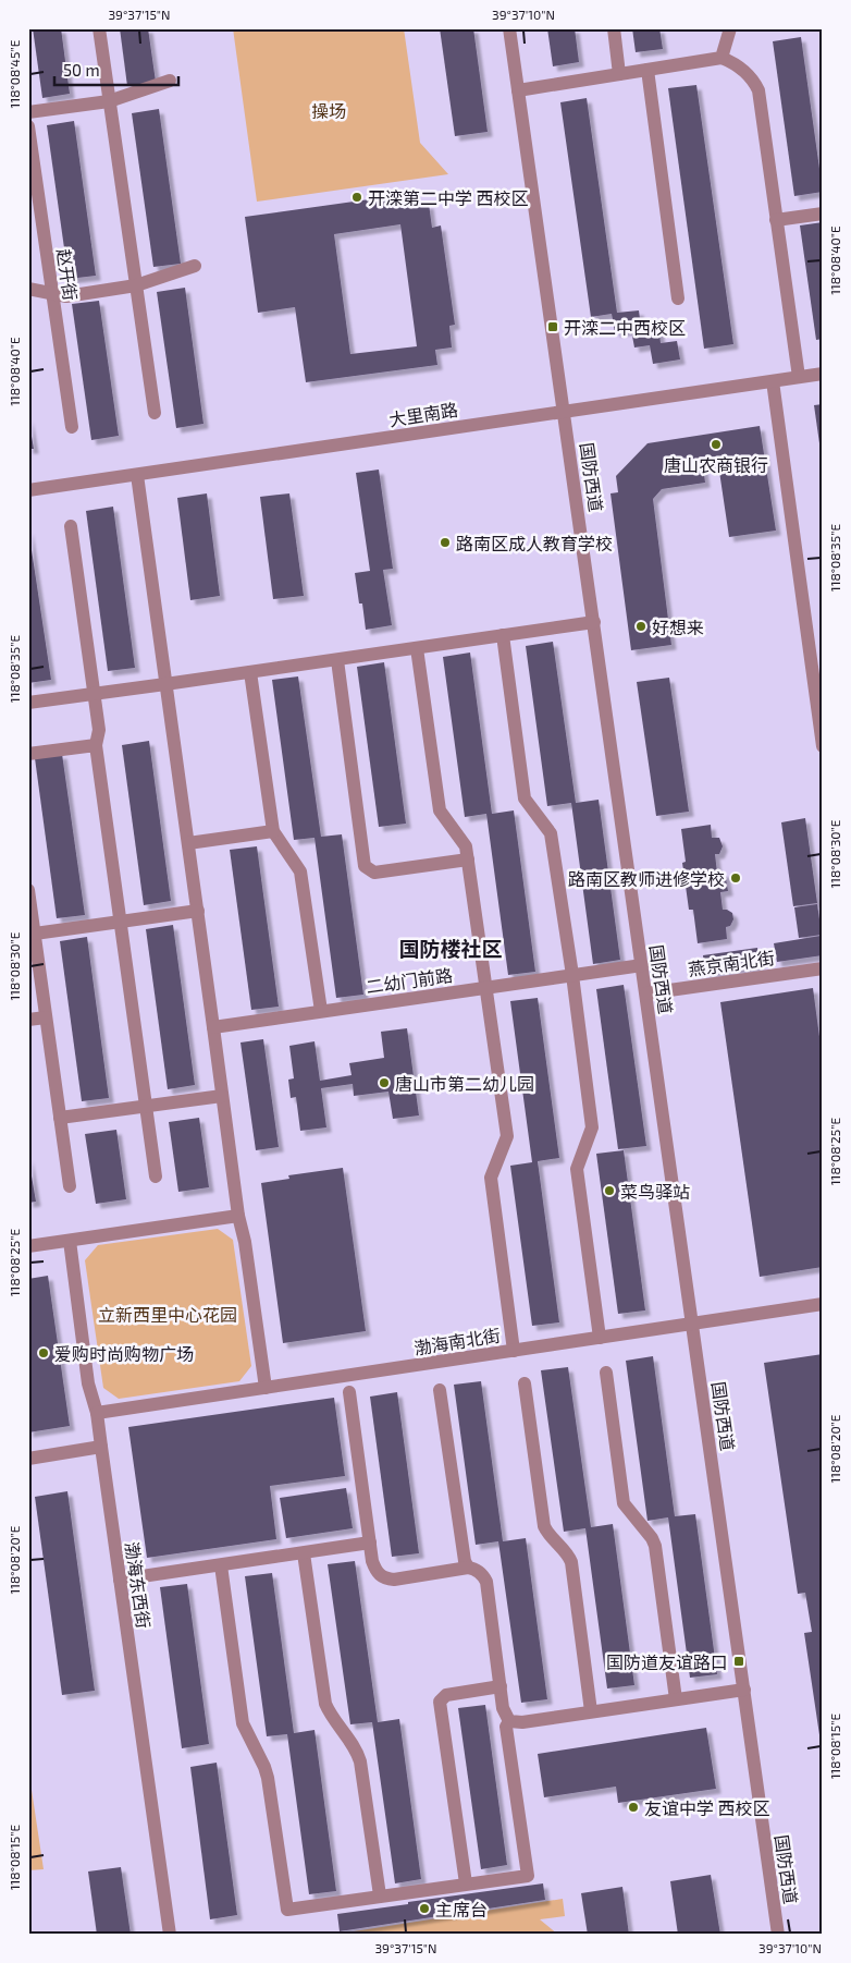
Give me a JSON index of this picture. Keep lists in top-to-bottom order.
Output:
{
  "streets": {
    "street": [
      "赵开街",
      "大里南路",
      "国防西道",
      "燕京南北街",
      "二幼门前路",
      "渤海南北街",
      "渤海东西街"
    ]
  },
  "crossings": [
    ["大里南路", "国防西道"],
    ["国防西道", "燕京南北街"],
    ["国防西道", "二幼门前路"],
    ["国防西道", "渤海南北街"],
    ["渤海南北街", "渤海东西街"]
  ],
  "districts": ["国防楼社区"],
  "parks": ["操场", "立新西里中心花园"],
  "places": {
    "other": [
      "开滦第二中学 西校区",
      "唐山农商银行",
      "路南区成人教育学校",
      "好想来",
      "路南区教师进修学校",
      "唐山市第二幼儿园",
      "菜鸟驿站",
      "爱购时尚购物广场",
      "友谊中学 西校区",
      "主席台"
    ],
    "transit": ["开滦二中西校区", "国防道友谊路口"]
  },
  "scale_bar": "50 m",
  "coordinates": [
    "39°37'15\"N",
    "39°37'10\"N",
    "118°08'45\"E",
    "118°08'40\"E",
    "118°08'35\"E",
    "118°08'30\"E",
    "118°08'25\"E",
    "118°08'20\"E",
    "118°08'15\"E"
  ]
}
